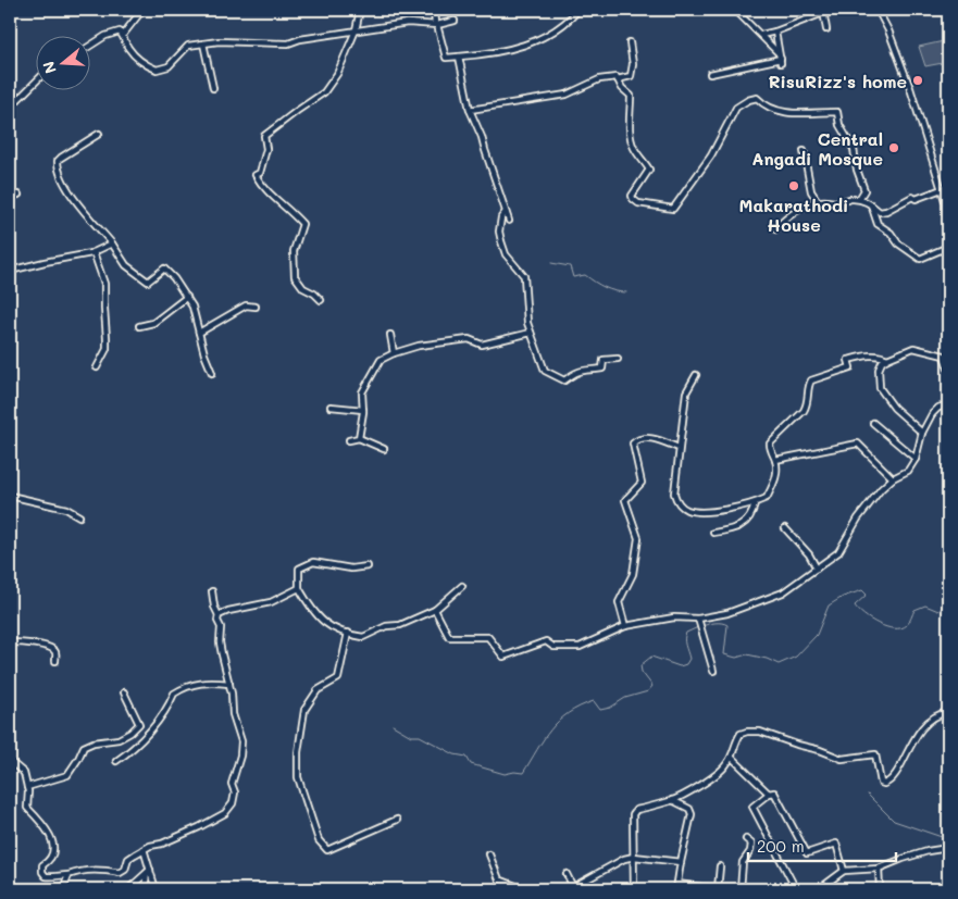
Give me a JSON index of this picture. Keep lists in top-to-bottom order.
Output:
{
  "places": ["RisuRizz's home", "Central Angadi Mosque", "Makarathodi House"],
  "scale_bar": "200 m",
  "north": "left"
}
